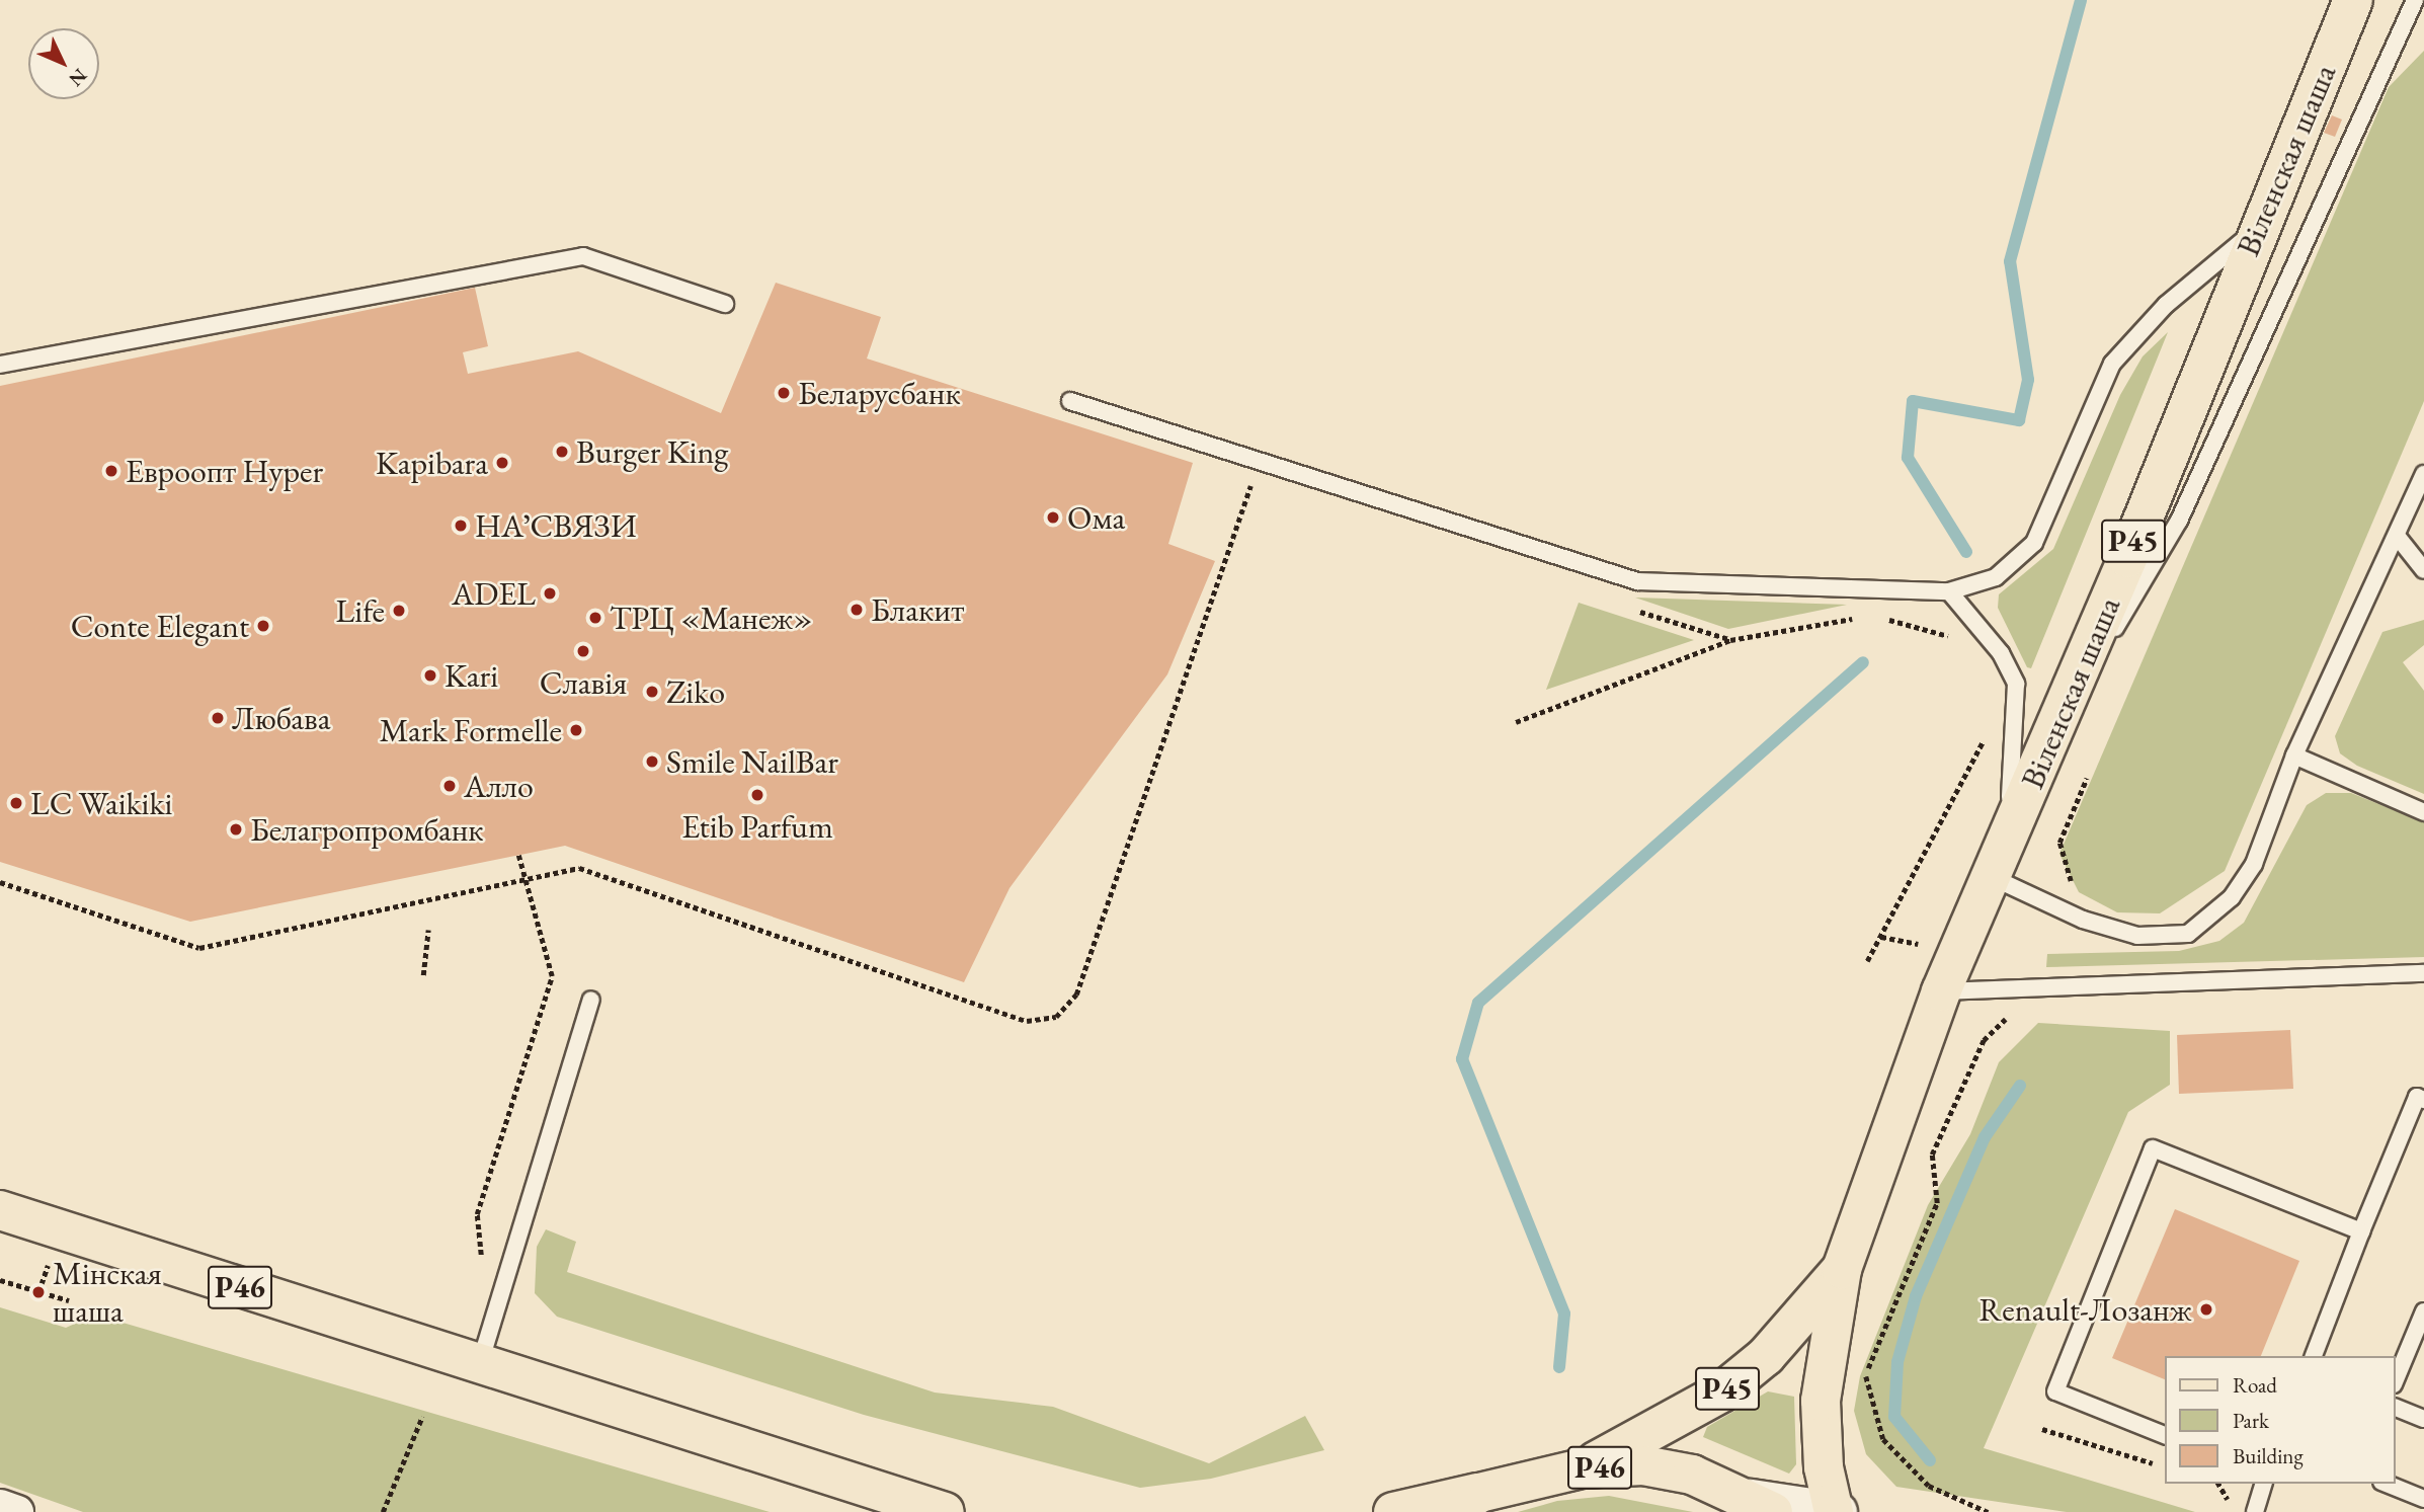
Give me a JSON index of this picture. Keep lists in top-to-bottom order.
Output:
{
  "streets": {
    "main road": ["Віленская шаша", "Р45", "Р46"]
  },
  "crossings": [
    ["Віленская шаша", "Р45"],
    ["Р45", "Р46"]
  ],
  "places": [
    "Беларусбанк",
    "Burger King",
    "Kapibara",
    "Евроопт Hyper",
    "Ома",
    "НАʼСВЯЗИ",
    "ADEL",
    "Блакит",
    "Life",
    "ТРЦ «Манеж»",
    "Conte Elegant",
    "Славія",
    "Kari",
    "Ziko",
    "Любава",
    "Mark Formelle",
    "Smile NailBar",
    "Алло",
    "Etib Parfum",
    "LC Waikiki",
    "Белагропромбанк",
    "Мінская шаша",
    "Renault-Лозанж"
  ],
  "legend": ["Road", "Park", "Building"],
  "north": "bottom right"
}
